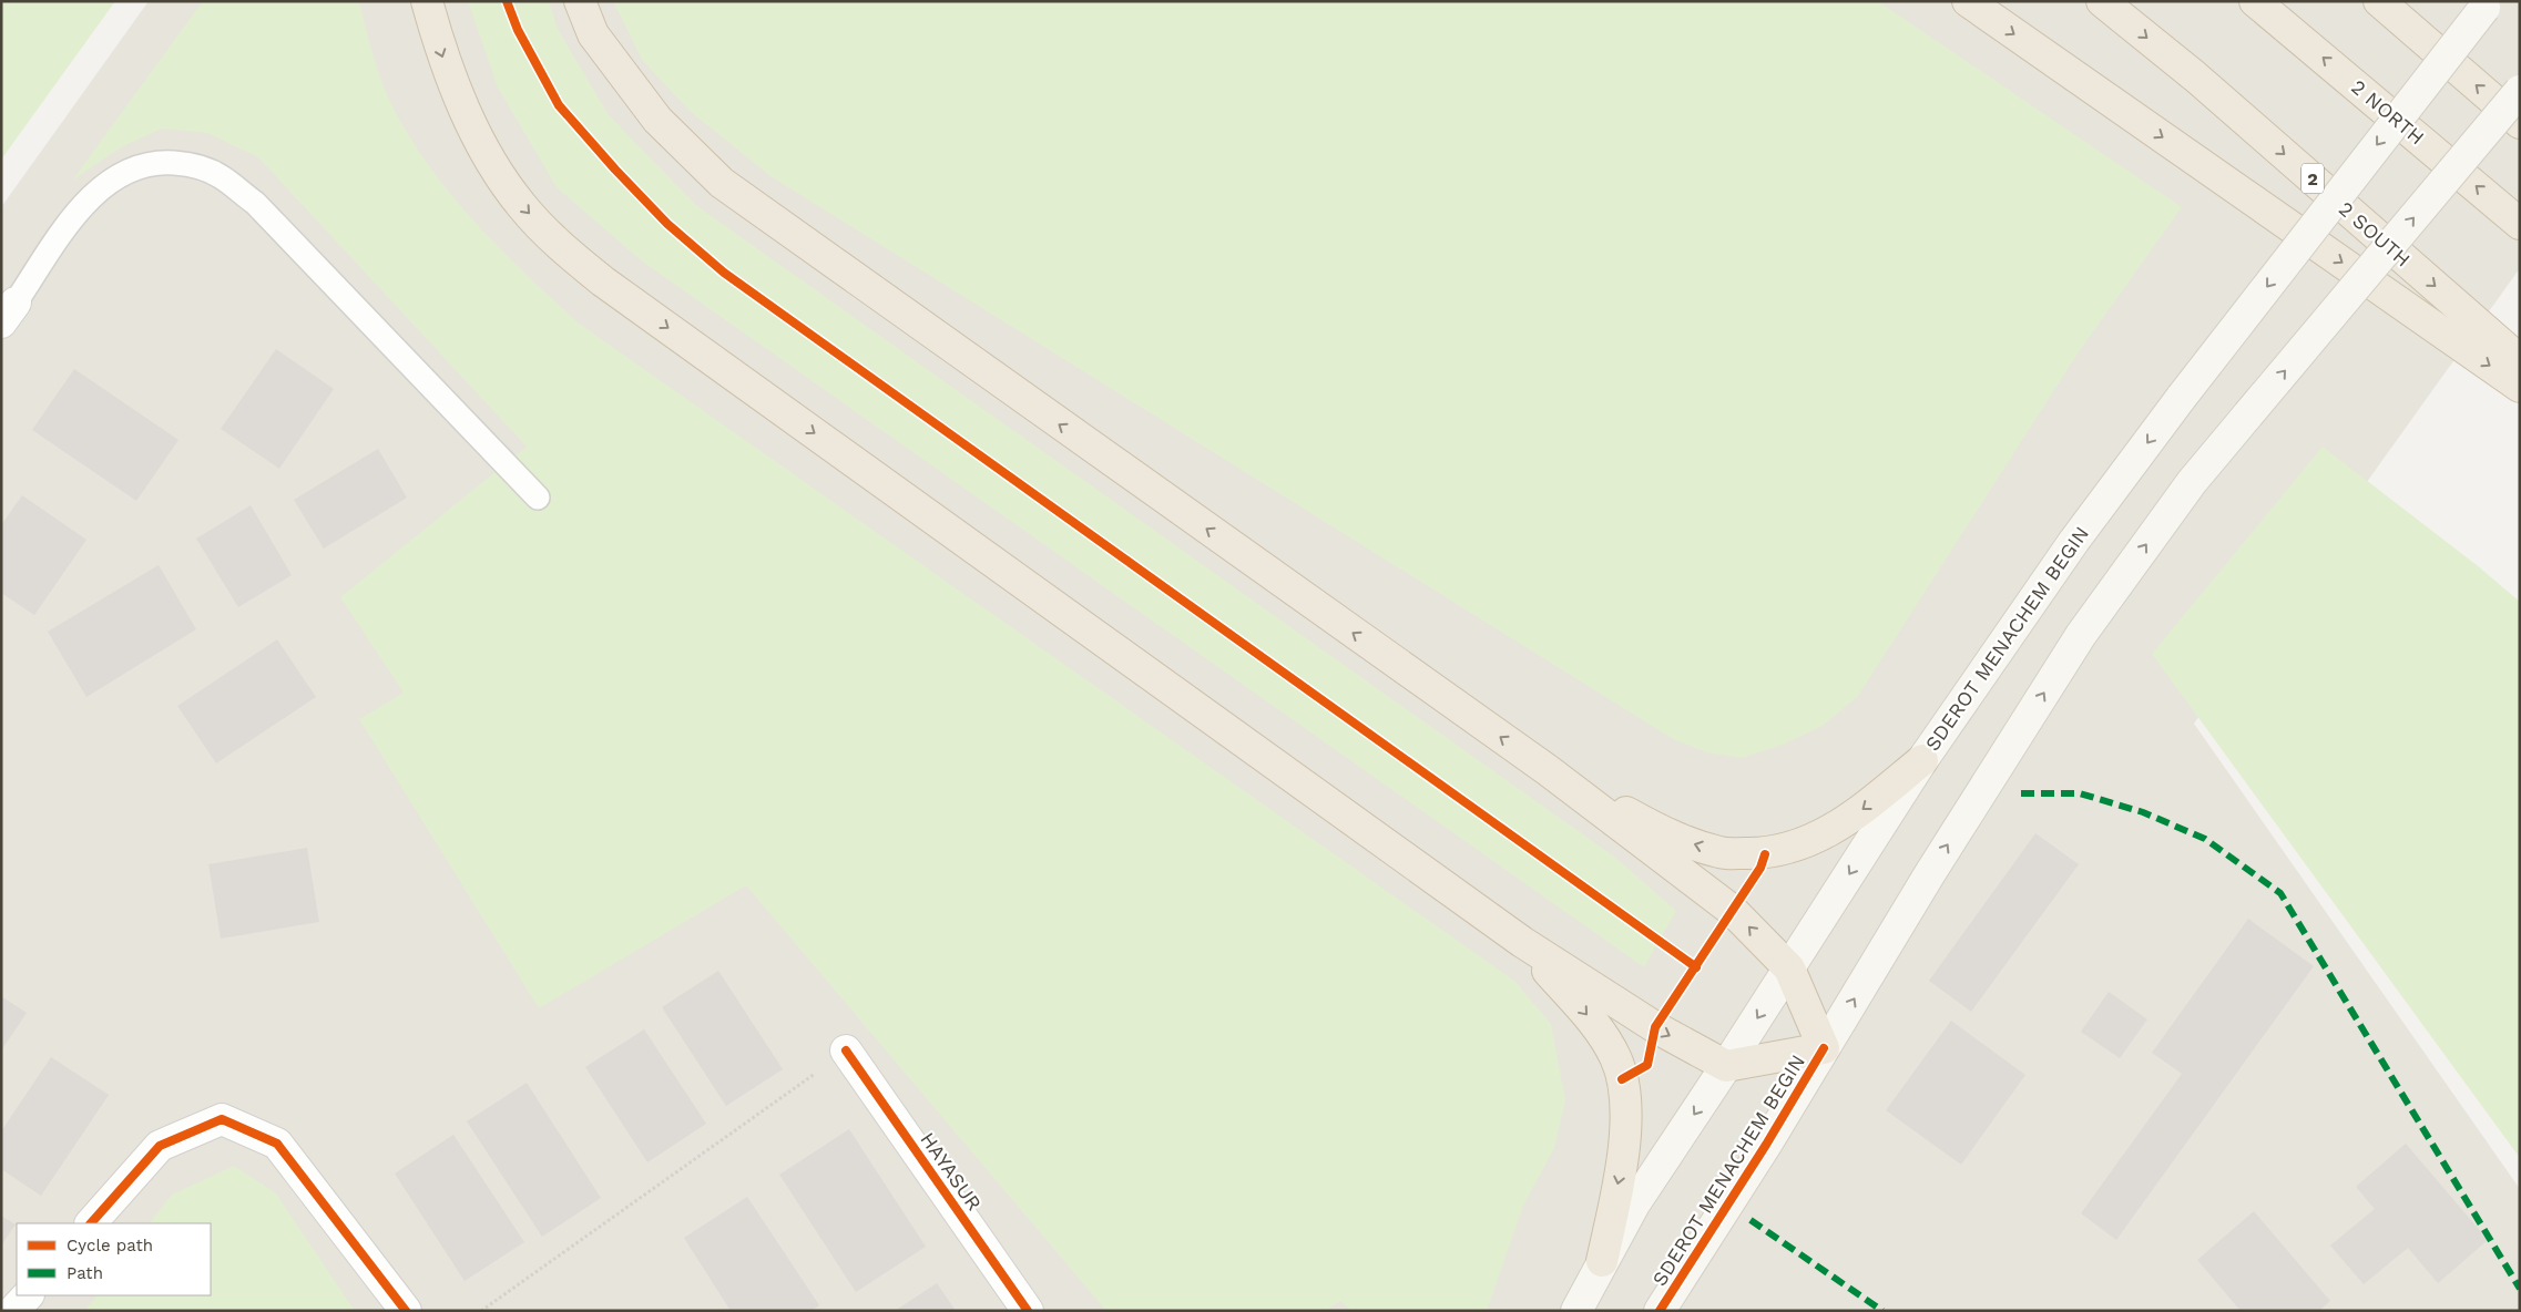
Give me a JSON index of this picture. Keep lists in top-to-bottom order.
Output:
{
  "streets": {
    "highway": ["2 NORTH", "2", "2 SOUTH"],
    "main road": ["SDEROT MENACHEM BEGIN"],
    "street": ["HAYASUR"]
  },
  "legend": ["Cycle path", "Path"]
}
